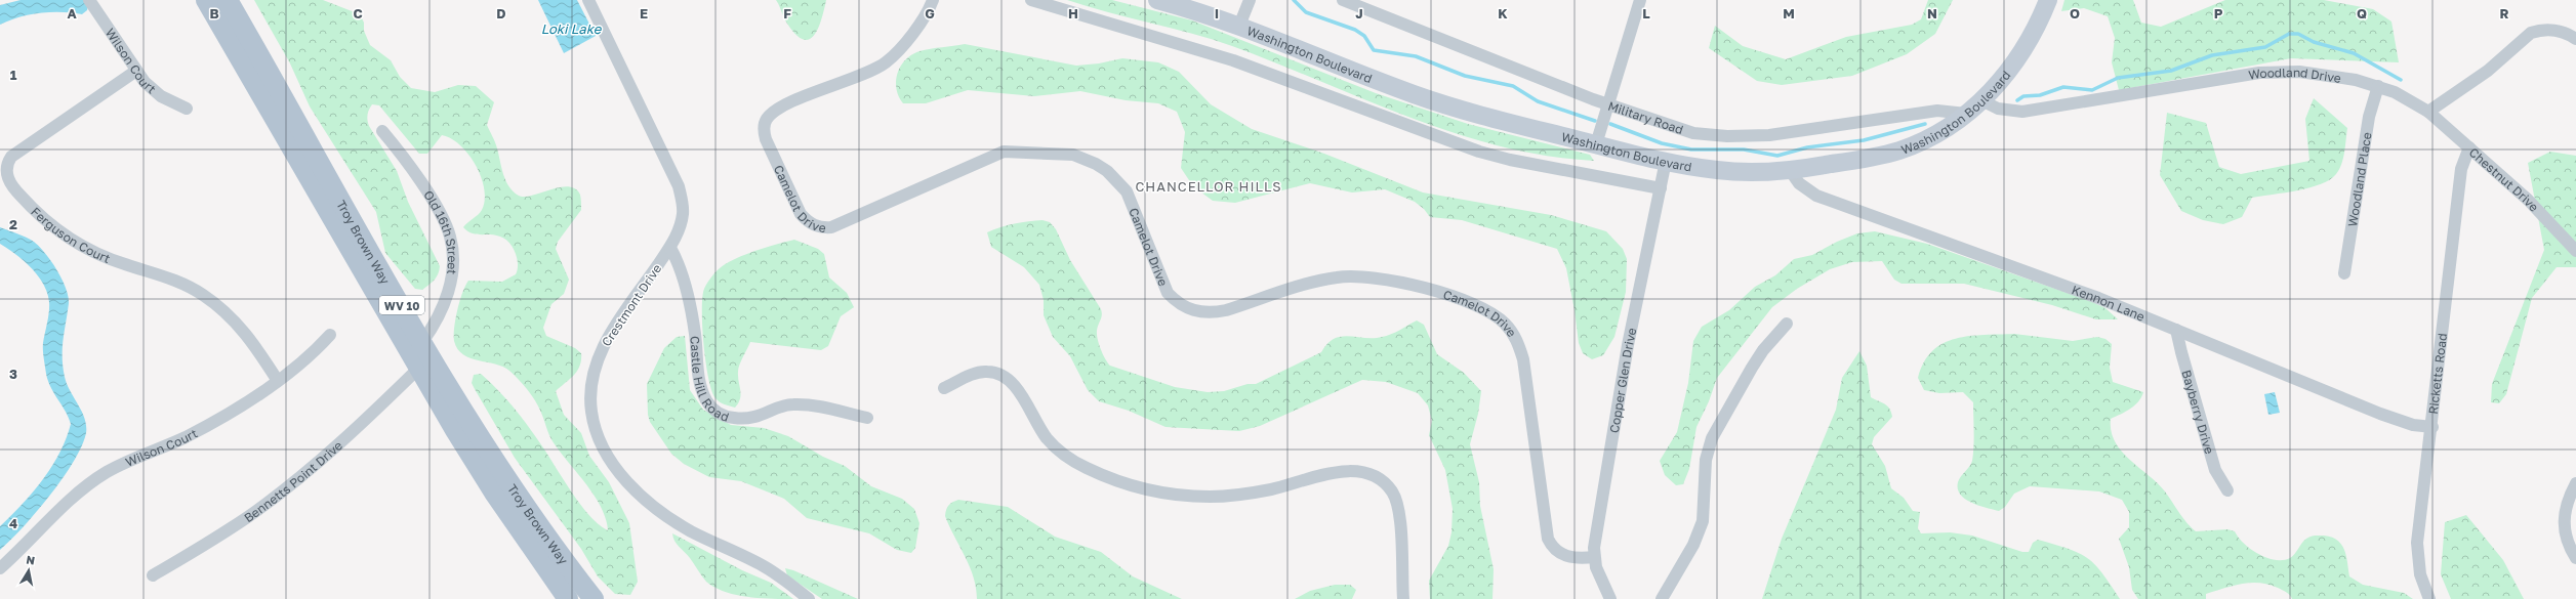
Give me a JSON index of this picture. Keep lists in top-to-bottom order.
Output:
{
  "streets": {
    "main road": ["Troy Brown Way", "WV 10"],
    "street": [
      "Washington Boulevard",
      "Wilson Court",
      "Woodland Drive",
      "Military Road",
      "Woodland Place",
      "Chestnut Drive",
      "Camelot Drive",
      "Ferguson Court",
      "Old 16th Street",
      "Kennon Lane",
      "Crestmont Drive",
      "Ricketts Road",
      "Castle Hill Road",
      "Copper Glen Drive",
      "Bayberry Drive",
      "Bennetts Point Drive"
    ]
  },
  "crossings": [
    ["Washington Boulevard", "Woodland Drive"],
    ["Washington Boulevard", "Military Road"],
    ["Washington Boulevard", "Kennon Lane"],
    ["Washington Boulevard", "Copper Glen Drive"],
    ["Wilson Court", "Ferguson Court"],
    ["Woodland Drive", "Woodland Place"],
    ["Woodland Drive", "Chestnut Drive"],
    ["Chestnut Drive", "Ricketts Road"],
    ["Camelot Drive", "Copper Glen Drive"],
    ["Old 16th Street", "Troy Brown Way"],
    ["Troy Brown Way", "Bennetts Point Drive"],
    ["Kennon Lane", "Ricketts Road"],
    ["Kennon Lane", "Bayberry Drive"],
    ["Crestmont Drive", "Castle Hill Road"]
  ],
  "districts": ["CHANCELLOR HILLS"],
  "water": ["Loki Lake"],
  "north": "top",
  "grid": {
    "columns": [
      "A",
      "B",
      "C",
      "D",
      "E",
      "F",
      "G",
      "H",
      "I",
      "J",
      "K",
      "L",
      "M",
      "N",
      "O",
      "P",
      "Q",
      "R"
    ],
    "rows": [
      "1",
      "2",
      "3",
      "4"
    ]
  }
}
